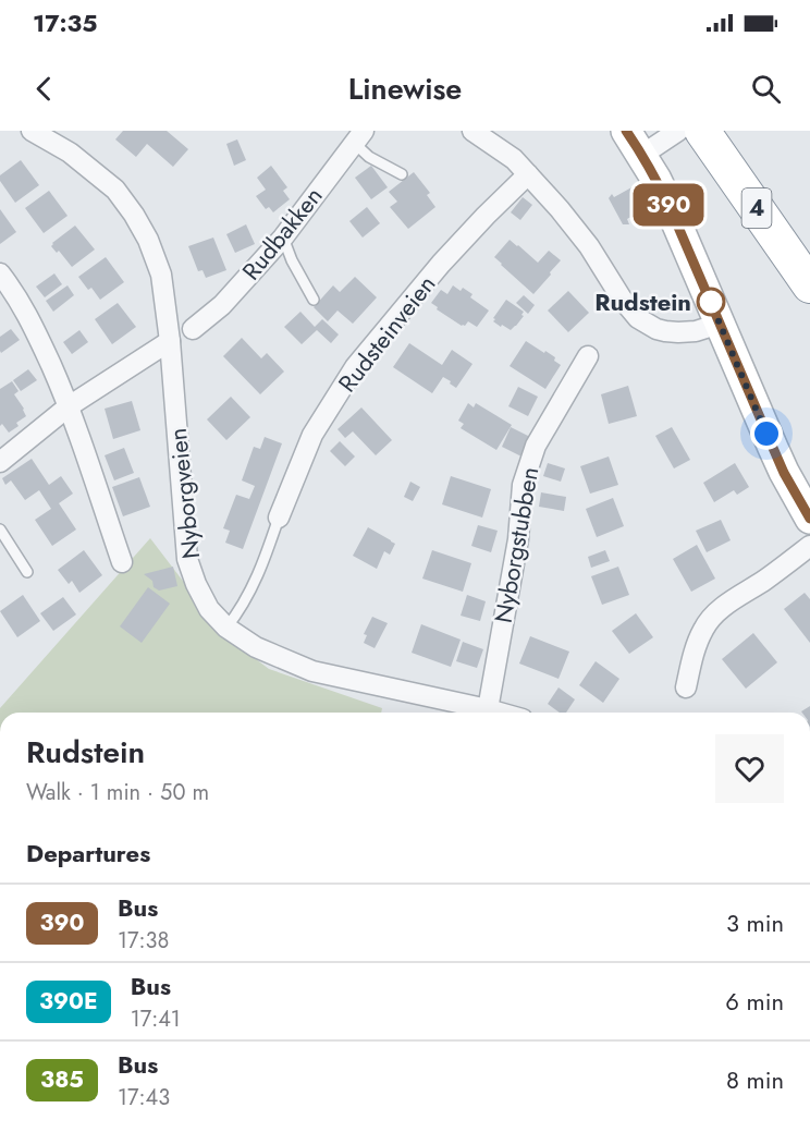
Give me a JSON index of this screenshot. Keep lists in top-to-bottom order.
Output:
{
  "streets": {
    "highway": ["4"],
    "street": [
      "Rudbakken",
      "Rudsteinveien",
      "Nyborgveien",
      "Nyborgstubben"
    ]
  },
  "crossings": [
    ["Nyborgveien", "Nyborgstubben"]
  ],
  "places": ["Rudstein"],
  "lines": ["bus line 390"],
  "page": {
    "status": "17:35",
    "header": "Linewise",
    "on_map": "390",
    "heading": [
      ["Rudstein", "Walk · 1 min · 50 m"],
      "Departures"
    ],
    "list": [
      {
        "mark": "390",
        "name": "Bus",
        "note": "17:38",
        "value": "3 min"
      },
      {
        "mark": "390E",
        "name": "Bus",
        "note": "17:41",
        "value": "6 min"
      },
      {
        "mark": "385",
        "name": "Bus",
        "note": "17:43",
        "value": "8 min"
      }
    ]
  }
}
